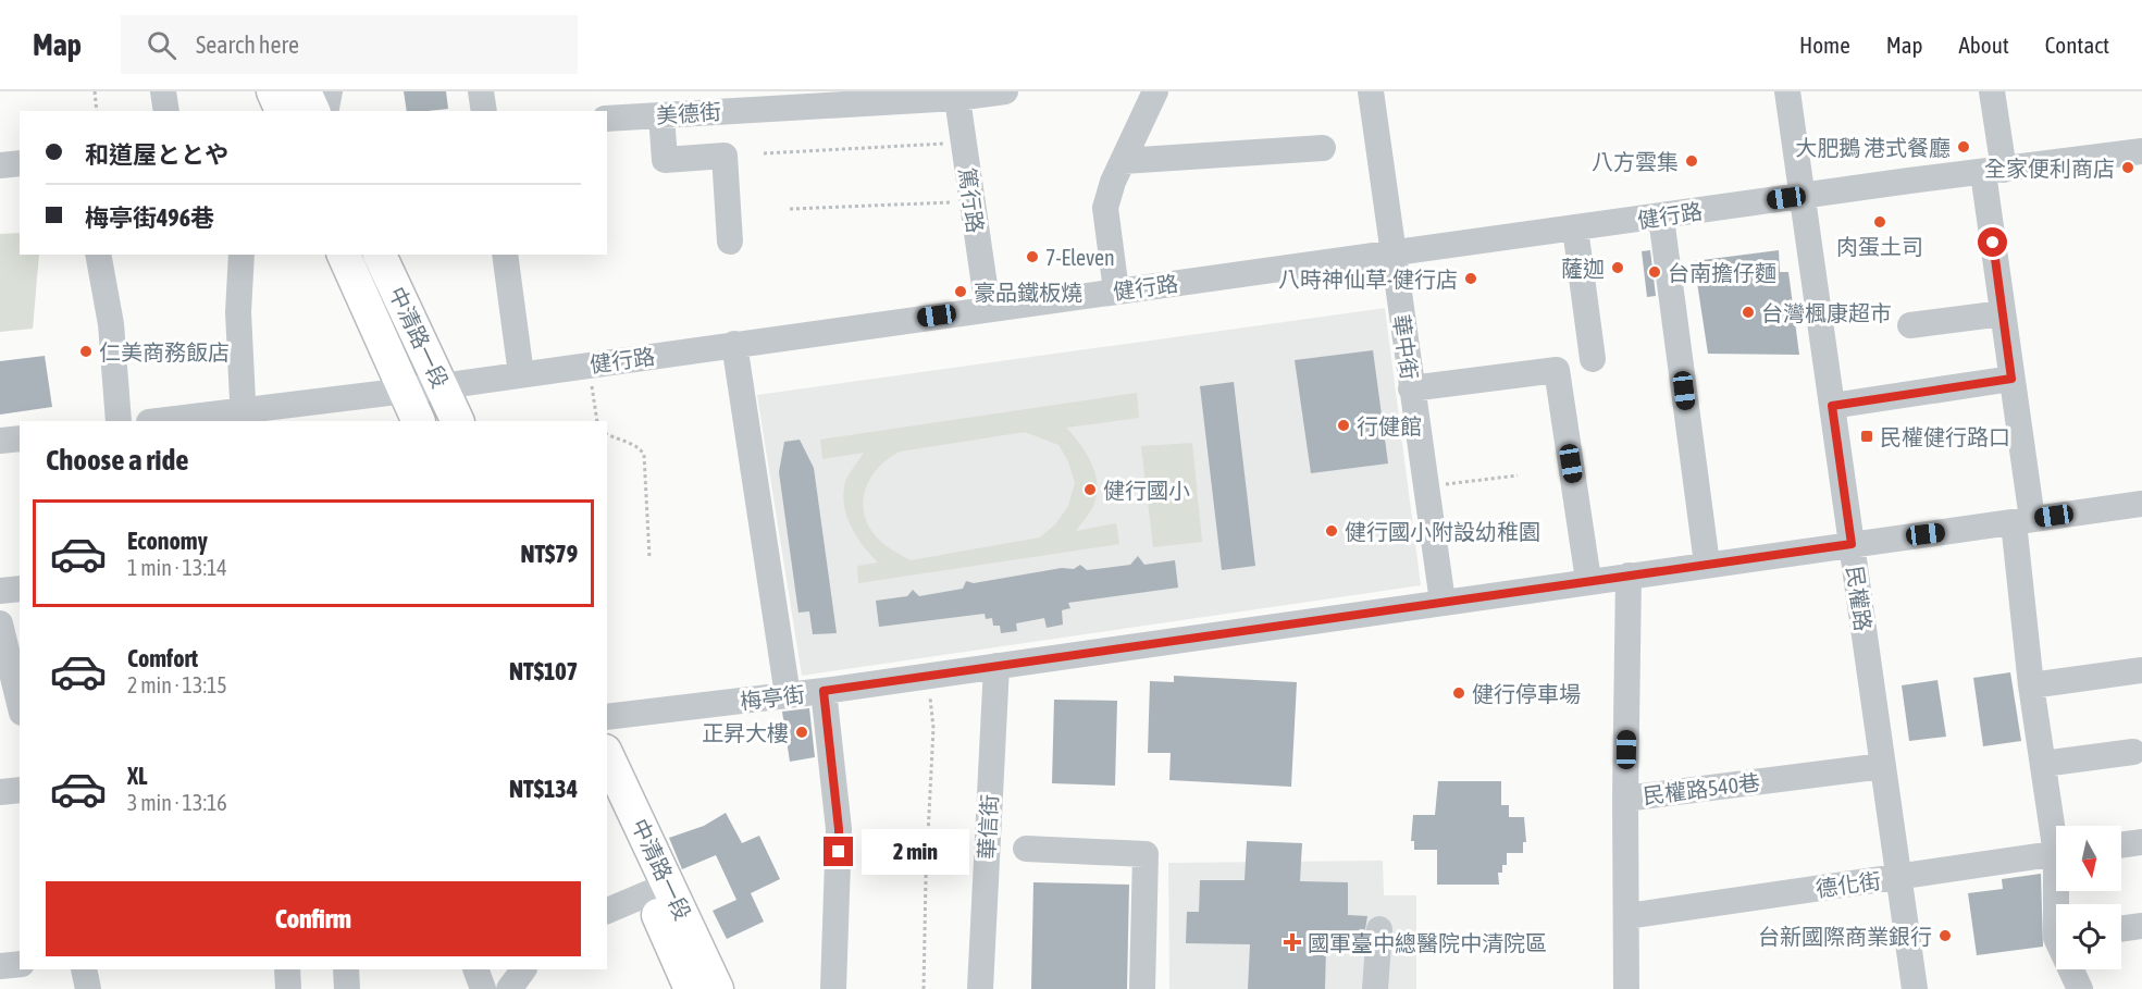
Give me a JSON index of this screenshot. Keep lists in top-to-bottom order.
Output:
{
  "streets": {
    "main road": ["中清路一段"],
    "street": [
      "美德街",
      "篤行路",
      "健行路",
      "華中街",
      "民權路",
      "梅亭街",
      "民權路540巷",
      "華信街",
      "德化街"
    ]
  },
  "crossings": [
    ["美德街", "篤行路"],
    ["篤行路", "健行路"],
    ["健行路", "中清路一段"],
    ["健行路", "華中街"],
    ["健行路", "民權路"],
    ["華中街", "梅亭街"],
    ["民權路", "梅亭街"],
    ["民權路", "民權路540巷"],
    ["民權路", "德化街"],
    ["梅亭街", "民權路540巷"],
    ["梅亭街", "華信街"]
  ],
  "places": {
    "other": [
      "大肥鵝 港式餐廳",
      "八方雲集",
      "全家便利商店",
      "肉蛋土司",
      "7-Eleven",
      "薩迦",
      "台南擔仔麵",
      "八時神仙草-健行店",
      "豪品鐵板燒",
      "台灣楓康超市",
      "仁美商務飯店",
      "行健館",
      "健行國小",
      "健行國小附設幼稚園",
      "健行停車場",
      "正昇大樓",
      "台新國際商業銀行"
    ],
    "transit": ["民權健行路口"],
    "health": ["國軍臺中總醫院中清院區"]
  },
  "north": "bottom",
  "page": {
    "header": "Map",
    "search": "Search here",
    "nav": [
      "Home",
      "Map",
      "About",
      "Contact"
    ],
    "banner": ["和道屋ととや", "梅亭街496巷"],
    "heading": "Choose a ride",
    "list": [
      {
        "name": "Economy",
        "note": "1 min · 13:14",
        "value": "NT$79"
      },
      {
        "name": "Comfort",
        "note": "2 min · 13:15",
        "value": "NT$107"
      },
      {
        "name": "XL",
        "note": "3 min · 13:16",
        "value": "NT$134"
      }
    ],
    "bubble": "2 min",
    "buttons": "Confirm"
  }
}
